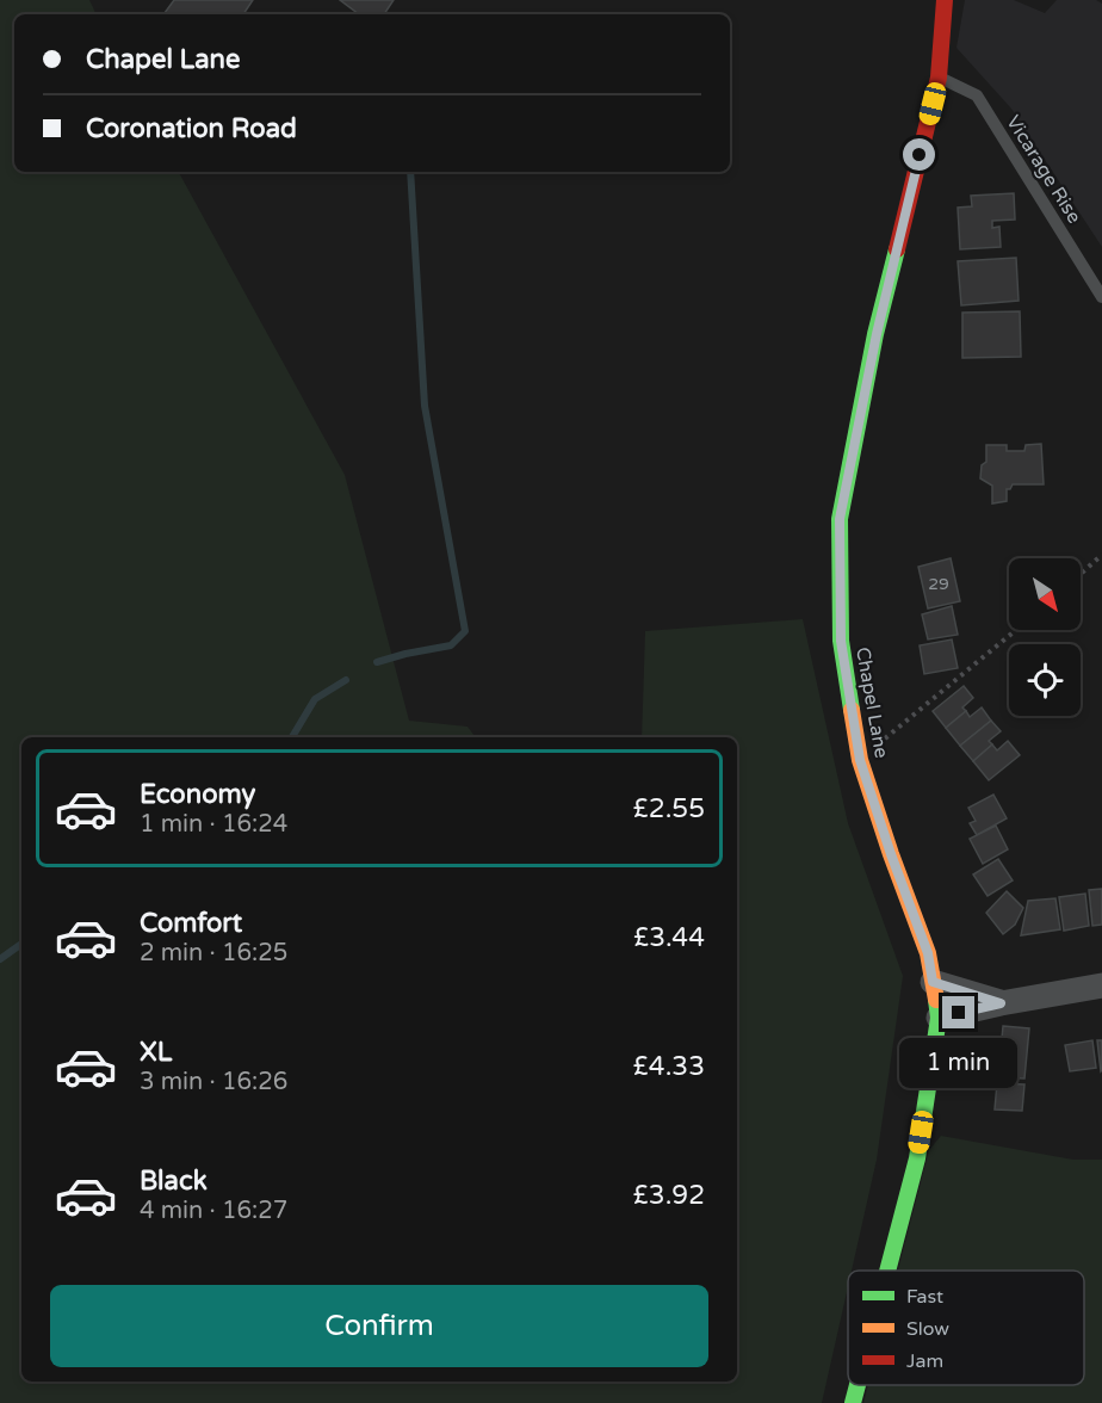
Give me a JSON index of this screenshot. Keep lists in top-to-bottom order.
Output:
{
  "streets": {
    "street": ["Chapel Lane"],
    "lane": ["Vicarage Rise"]
  },
  "crossings": [
    ["Vicarage Rise", "Chapel Lane"]
  ],
  "house_numbers": ["29"],
  "legend": ["Fast", "Slow", "Jam"],
  "north": "bottom right",
  "page": {
    "banner": ["Chapel Lane", "Coronation Road"],
    "list": [
      {
        "name": "Economy",
        "note": "1 min · 16:24",
        "value": "£2.55"
      },
      {
        "name": "Comfort",
        "note": "2 min · 16:25",
        "value": "£3.44"
      },
      {
        "name": "XL",
        "note": "3 min · 16:26",
        "value": "£4.33"
      },
      {
        "name": "Black",
        "note": "4 min · 16:27",
        "value": "£3.92"
      }
    ],
    "bubble": "1 min",
    "buttons": "Confirm"
  }
}
